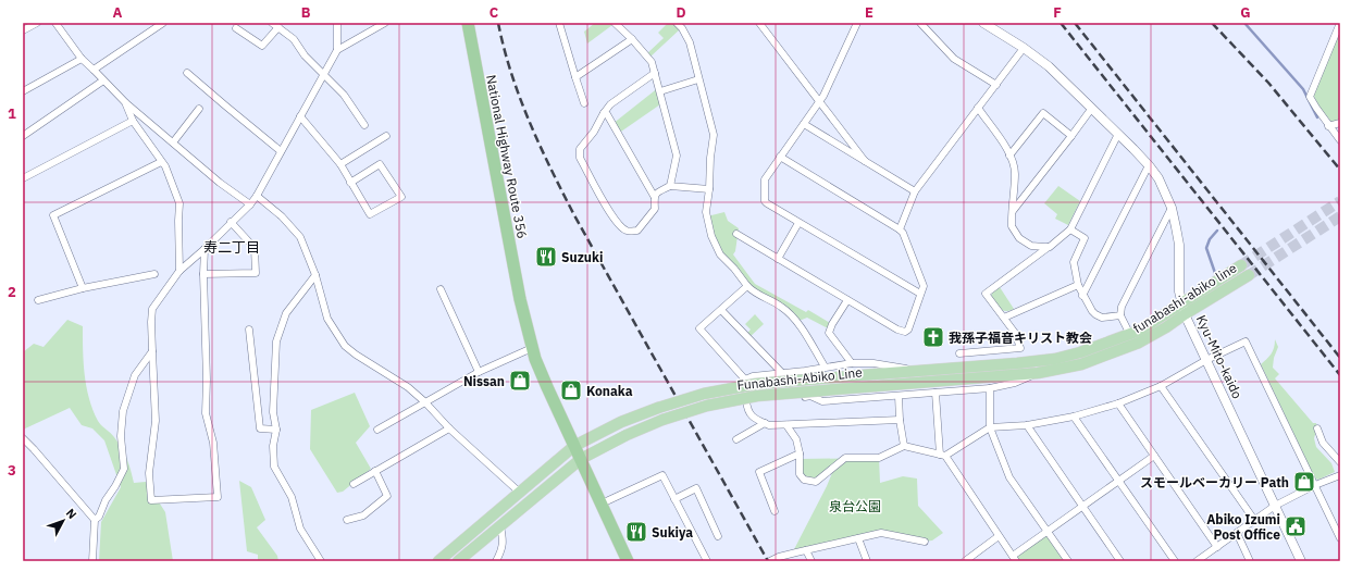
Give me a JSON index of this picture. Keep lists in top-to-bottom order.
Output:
{
  "streets": {
    "highway": ["National Highway Route 356"],
    "main road": ["funabashi-abiko line", "Funabashi-Abiko Line"],
    "street": ["Kyu-Mito-kaido"]
  },
  "crossings": [
    ["National Highway Route 356", "Funabashi-Abiko Line"],
    ["funabashi-abiko line", "Kyu-Mito-kaido"],
    ["funabashi-abiko line", "Funabashi-Abiko Line"]
  ],
  "districts": ["寿二丁目"],
  "parks": ["泉台公園"],
  "places": {
    "restaurant": ["Suzuki", "Sukiya"],
    "church": ["我孫子福音キリスト教会"],
    "shop": ["Nissan", "Konaka", "スモールベーカリー Path"],
    "public building": ["Abiko Izumi Post Office"]
  },
  "north": "top right",
  "grid": {
    "columns": [
      "A",
      "B",
      "C",
      "D",
      "E",
      "F",
      "G"
    ],
    "rows": ["1", "2", "3"]
  }
}
